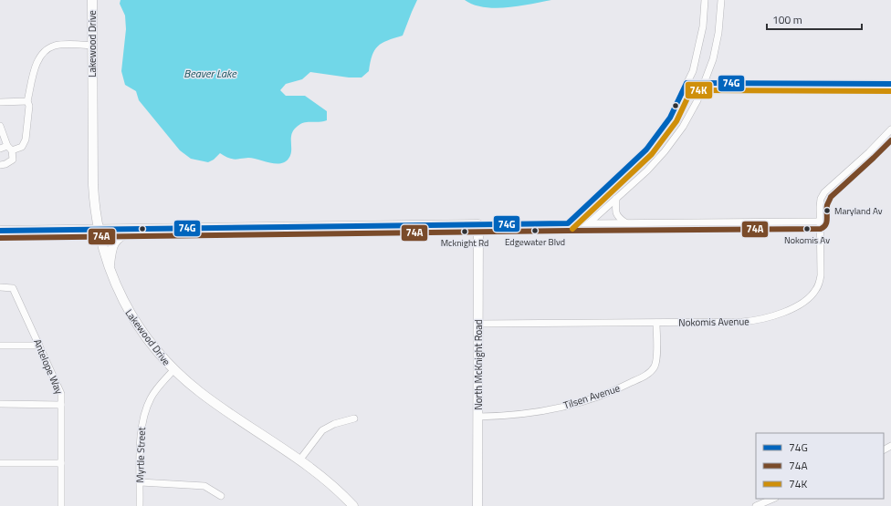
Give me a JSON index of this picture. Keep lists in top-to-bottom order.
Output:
{
  "streets": {
    "street": [
      "Lakewood Drive",
      "Nokomis Avenue",
      "North McKnight Road",
      "Antelope Way",
      "Tilsen Avenue",
      "Myrtle Street"
    ]
  },
  "crossings": [
    ["Lakewood Drive", "Myrtle Street"],
    ["Nokomis Avenue", "North McKnight Road"],
    ["Nokomis Avenue", "Tilsen Avenue"],
    ["North McKnight Road", "Tilsen Avenue"]
  ],
  "water": ["Beaver Lake"],
  "places": [
    "Maryland Av",
    "Nokomis Av",
    "Edgewater Blvd",
    "Mcknight Rd"
  ],
  "lines": ["transit line 74G", "transit line 74K", "transit line 74A"],
  "legend": ["74G", "74A", "74K"],
  "scale_bar": "100 m"
}
